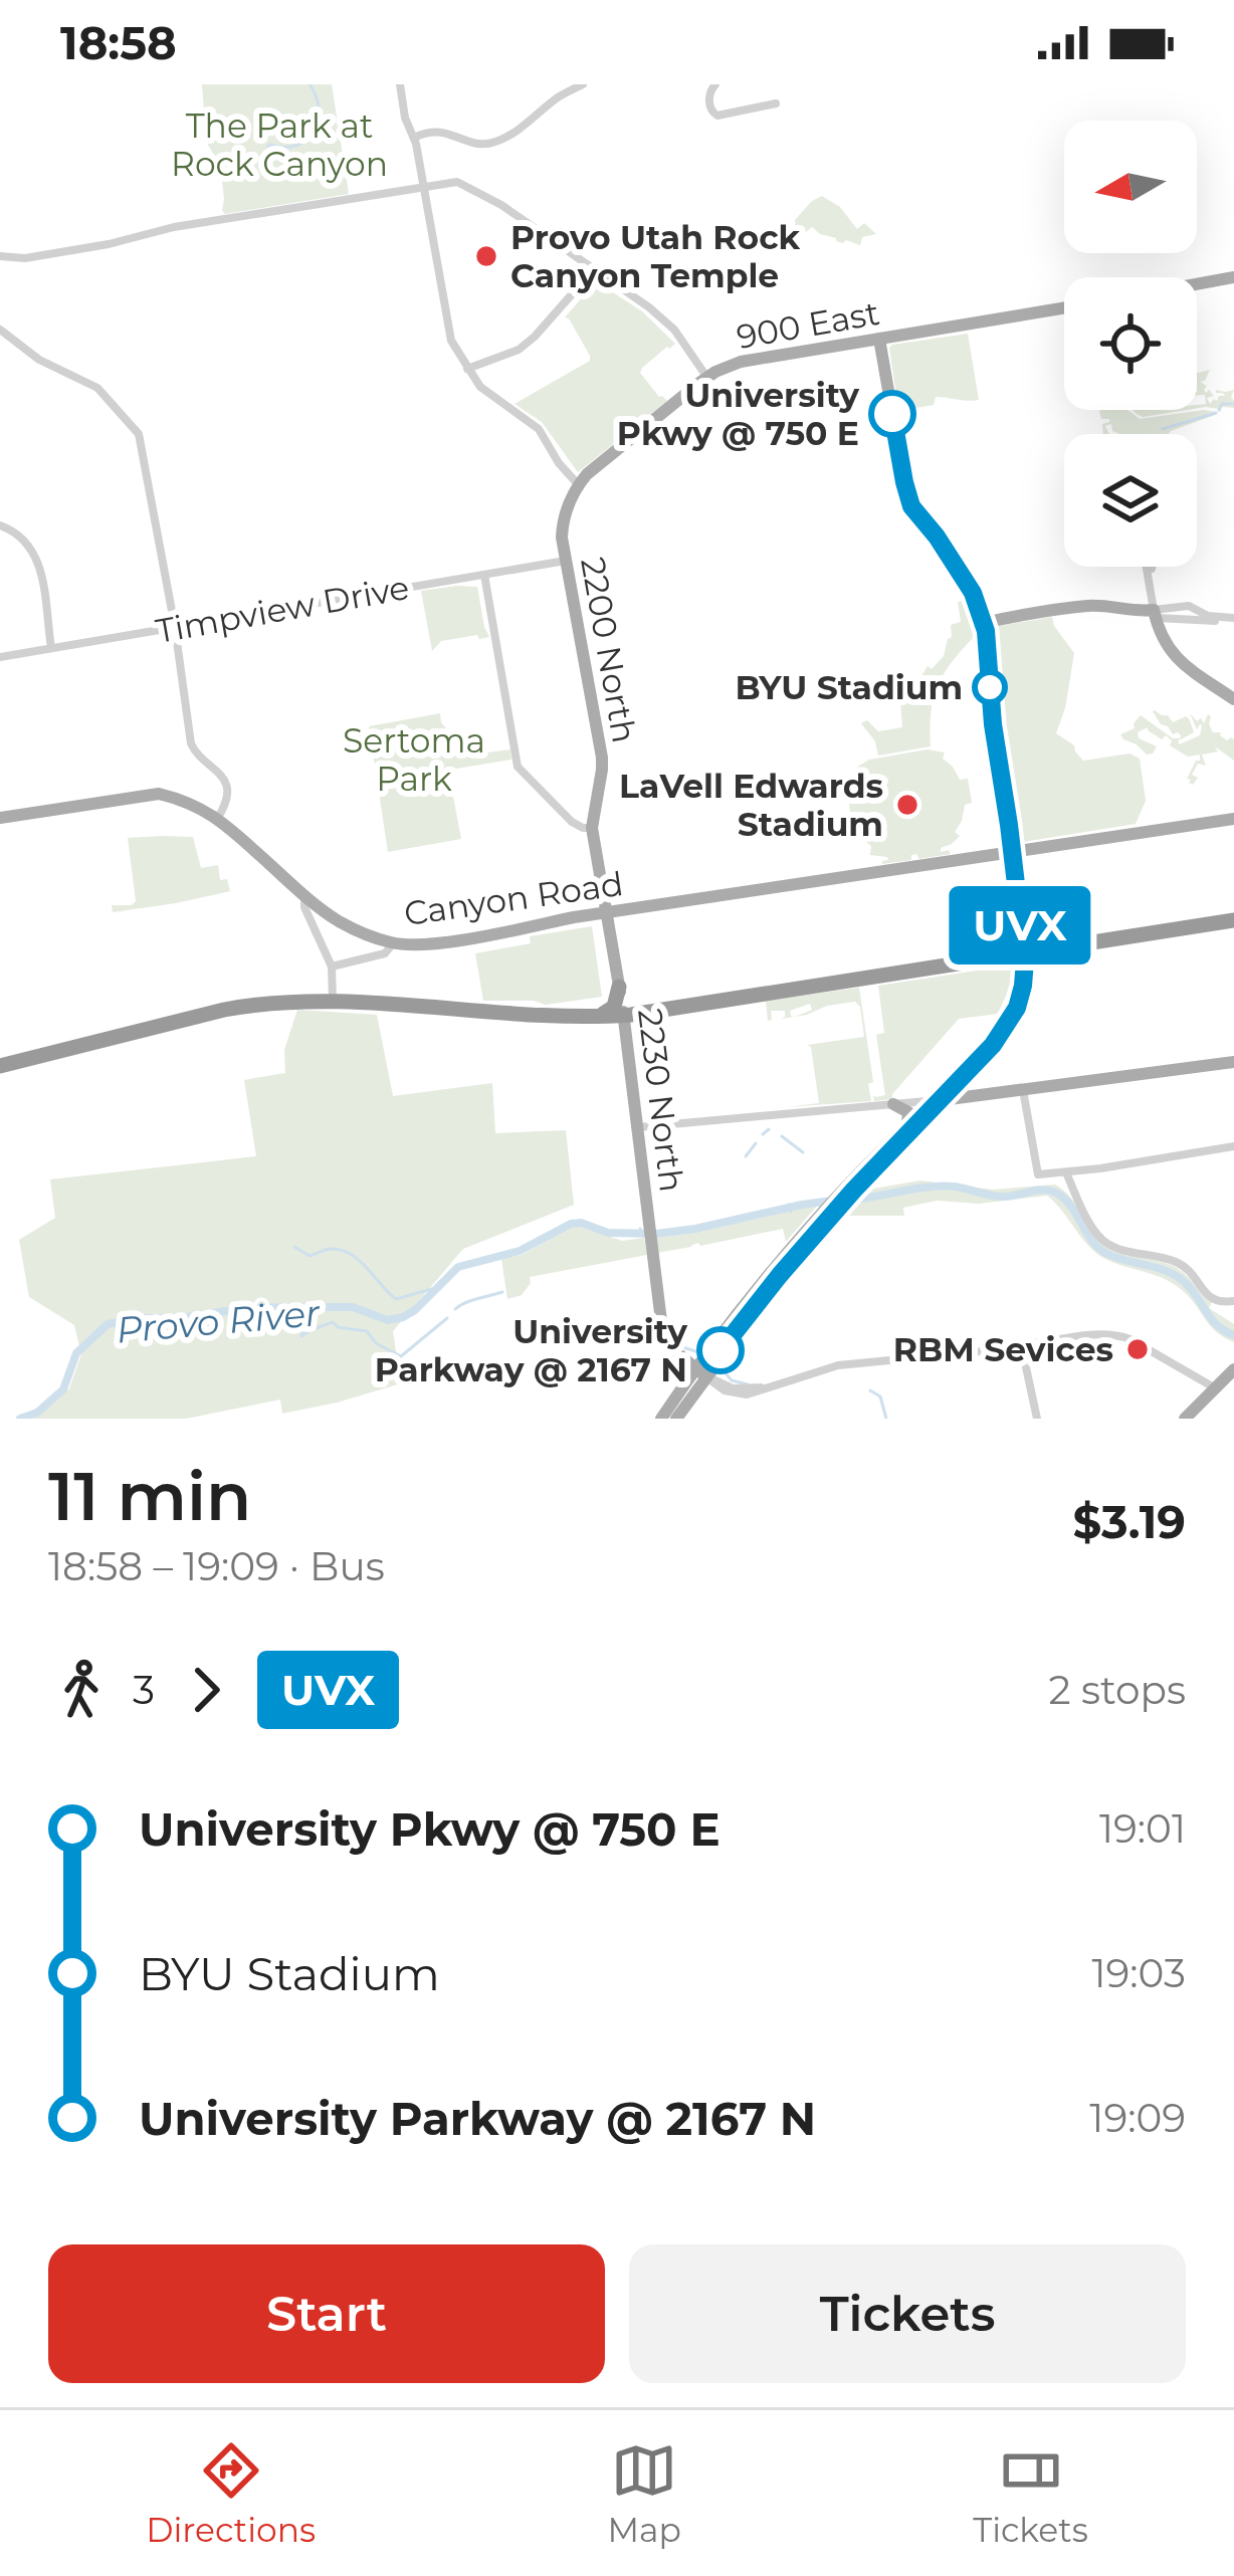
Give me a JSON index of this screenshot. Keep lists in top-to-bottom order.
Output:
{
  "streets": {
    "main road": [
      "900 East",
      "2200 North",
      "Canyon Road",
      "2230 North"
    ],
    "street": ["Timpview Drive"]
  },
  "crossings": [
    ["900 East", "2200 North"],
    ["Timpview Drive", "2200 North"],
    ["2200 North", "2230 North"],
    ["Canyon Road", "2230 North"]
  ],
  "water": ["Provo River"],
  "parks": ["The Park at Rock Canyon", "Sertoma Park"],
  "places": [
    "Provo Utah Rock Canyon Temple",
    "University Pkwy @ 750 E",
    "BYU Stadium",
    "LaVell Edwards Stadium",
    "RBM Sevices",
    "University Parkway @ 2167 N"
  ],
  "lines": ["bus line UVX"],
  "north": "left",
  "page": {
    "status": "18:58",
    "on_map": "UVX",
    "heading": ["11 min", "18:58 – 19:09 · Bus", "$3.19"],
    "legs": ["3", "UVX", "2 stops"],
    "list": [
      {
        "name": "University Pkwy @ 750 E",
        "value": "19:01"
      },
      {
        "name": "BYU Stadium",
        "value": "19:03"
      },
      {
        "name": "University Parkway @ 2167 N",
        "value": "19:09"
      }
    ],
    "buttons": ["Start", "Tickets"],
    "tabs": ["Directions", "Map", "Tickets"]
  }
}
